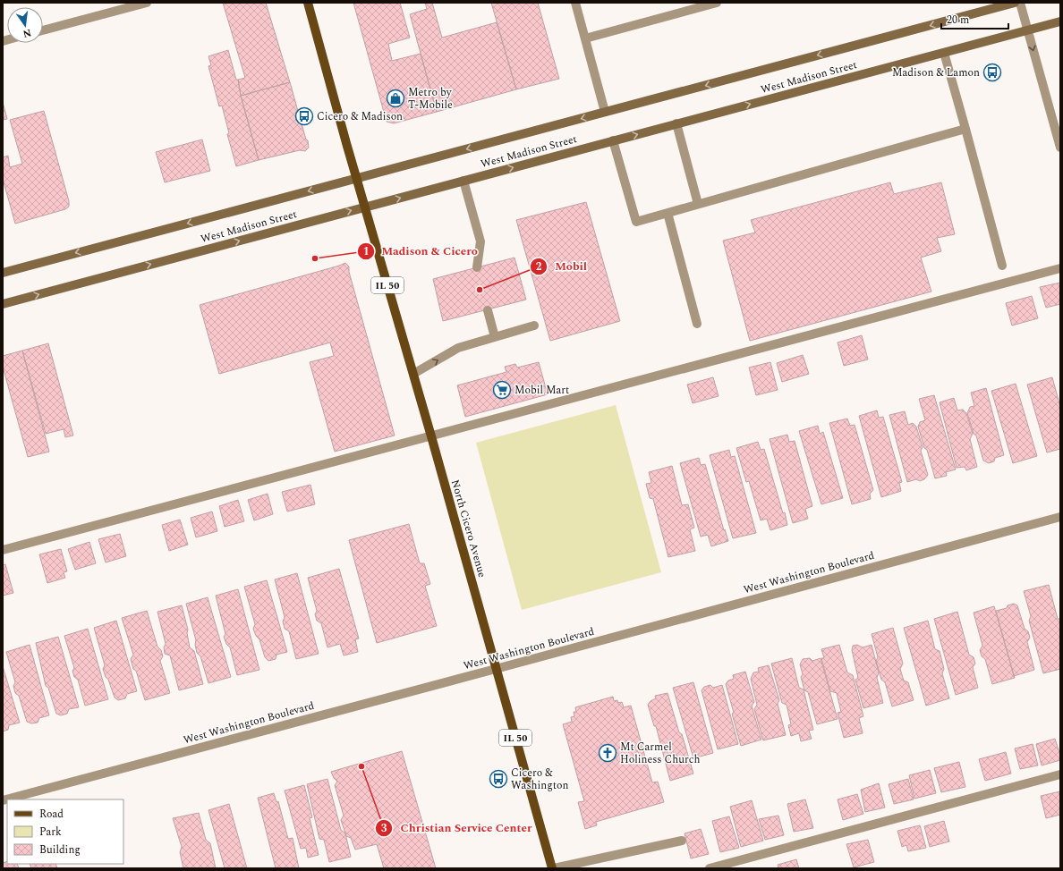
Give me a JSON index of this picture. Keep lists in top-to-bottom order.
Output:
{
  "streets": {
    "main road": ["West Madison Street", "IL 50", "North Cicero Avenue"],
    "street": ["West Washington Boulevard"]
  },
  "crossings": [
    ["West Madison Street", "IL 50"],
    ["West Madison Street", "North Cicero Avenue"],
    ["IL 50", "North Cicero Avenue"],
    ["North Cicero Avenue", "West Washington Boulevard"]
  ],
  "places": {
    "bus stop": ["Madison & Lamon", "Cicero & Madison", "Cicero & Washington"],
    "shop": ["Metro by T-Mobile"],
    "other": ["Madison & Cicero", "Mobil", "Christian Service Center"],
    "supermarket": ["Mobil Mart"],
    "church": ["Mt Carmel Holiness Church"]
  },
  "legend": ["Road", "Park", "Building"],
  "scale_bar": "20 m",
  "north": "bottom"
}
